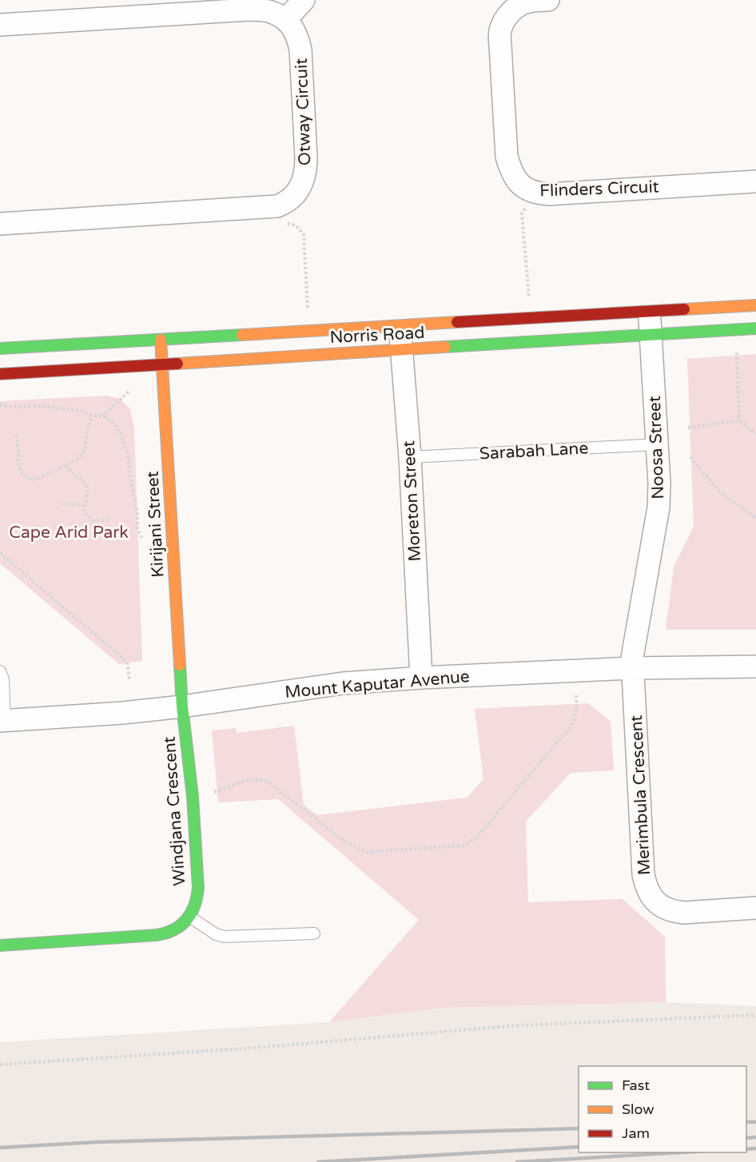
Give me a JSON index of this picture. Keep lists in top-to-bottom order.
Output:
{
  "streets": {
    "main road": ["Norris Road", "Kirijani Street", "Windjana Crescent"],
    "street": [
      "Otway Circuit",
      "Flinders Circuit",
      "Noosa Street",
      "Moreton Street",
      "Mount Kaputar Avenue",
      "Merimbula Crescent"
    ],
    "lane": ["Sarabah Lane"]
  },
  "crossings": [
    ["Norris Road", "Noosa Street"],
    ["Norris Road", "Moreton Street"],
    ["Norris Road", "Kirijani Street"],
    ["Noosa Street", "Sarabah Lane"],
    ["Noosa Street", "Mount Kaputar Avenue"],
    ["Noosa Street", "Merimbula Crescent"],
    ["Sarabah Lane", "Moreton Street"],
    ["Moreton Street", "Mount Kaputar Avenue"],
    ["Kirijani Street", "Mount Kaputar Avenue"],
    ["Kirijani Street", "Windjana Crescent"],
    ["Mount Kaputar Avenue", "Merimbula Crescent"],
    ["Mount Kaputar Avenue", "Windjana Crescent"]
  ],
  "parks": ["Cape Arid Park"],
  "legend": ["Fast", "Slow", "Jam"]
}
